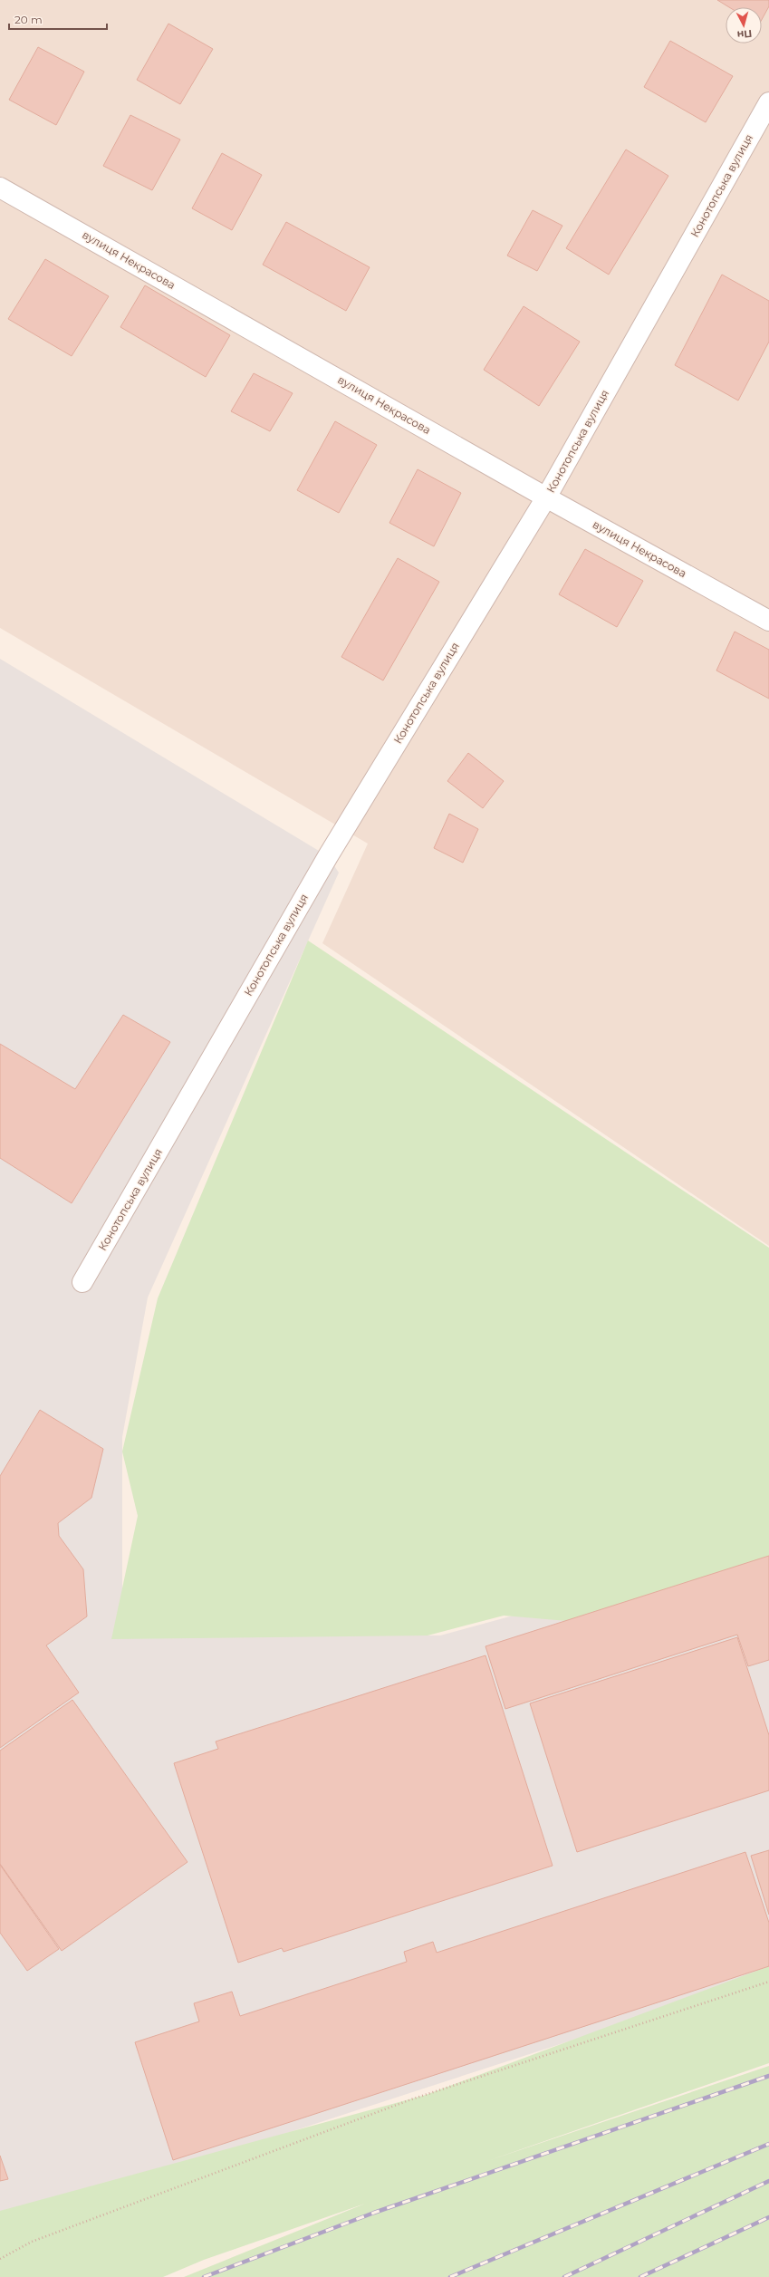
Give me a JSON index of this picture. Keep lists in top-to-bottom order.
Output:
{
  "streets": {
    "street": ["Конотопська вулиця", "вулиця Некрасова"]
  },
  "crossings": [
    ["Конотопська вулиця", "вулиця Некрасова"]
  ],
  "scale_bar": "20 m",
  "north": "bottom"
}
